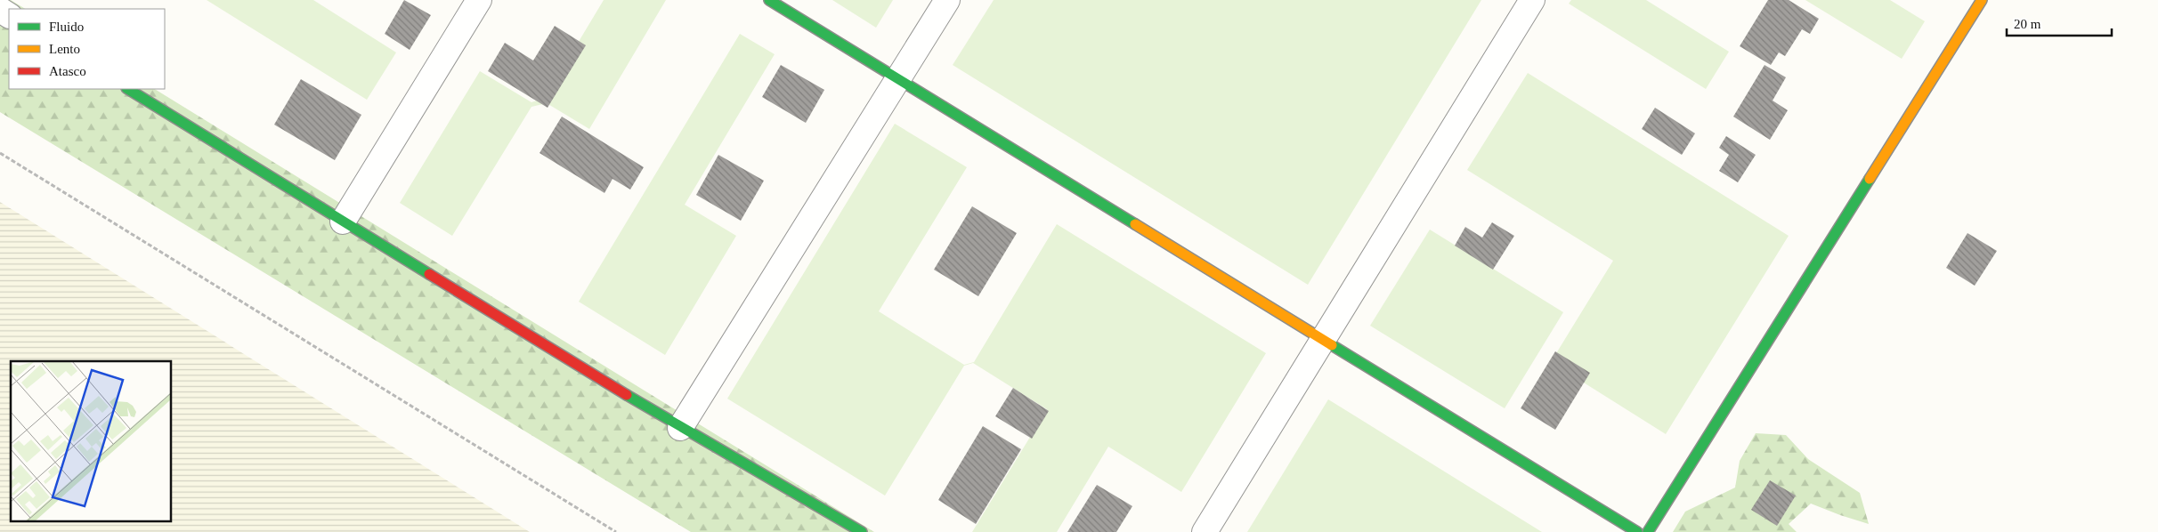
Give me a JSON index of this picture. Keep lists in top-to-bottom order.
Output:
{
  "legend": ["Fluido", "Lento", "Atasco"],
  "scale_bar": "20 m"
}
